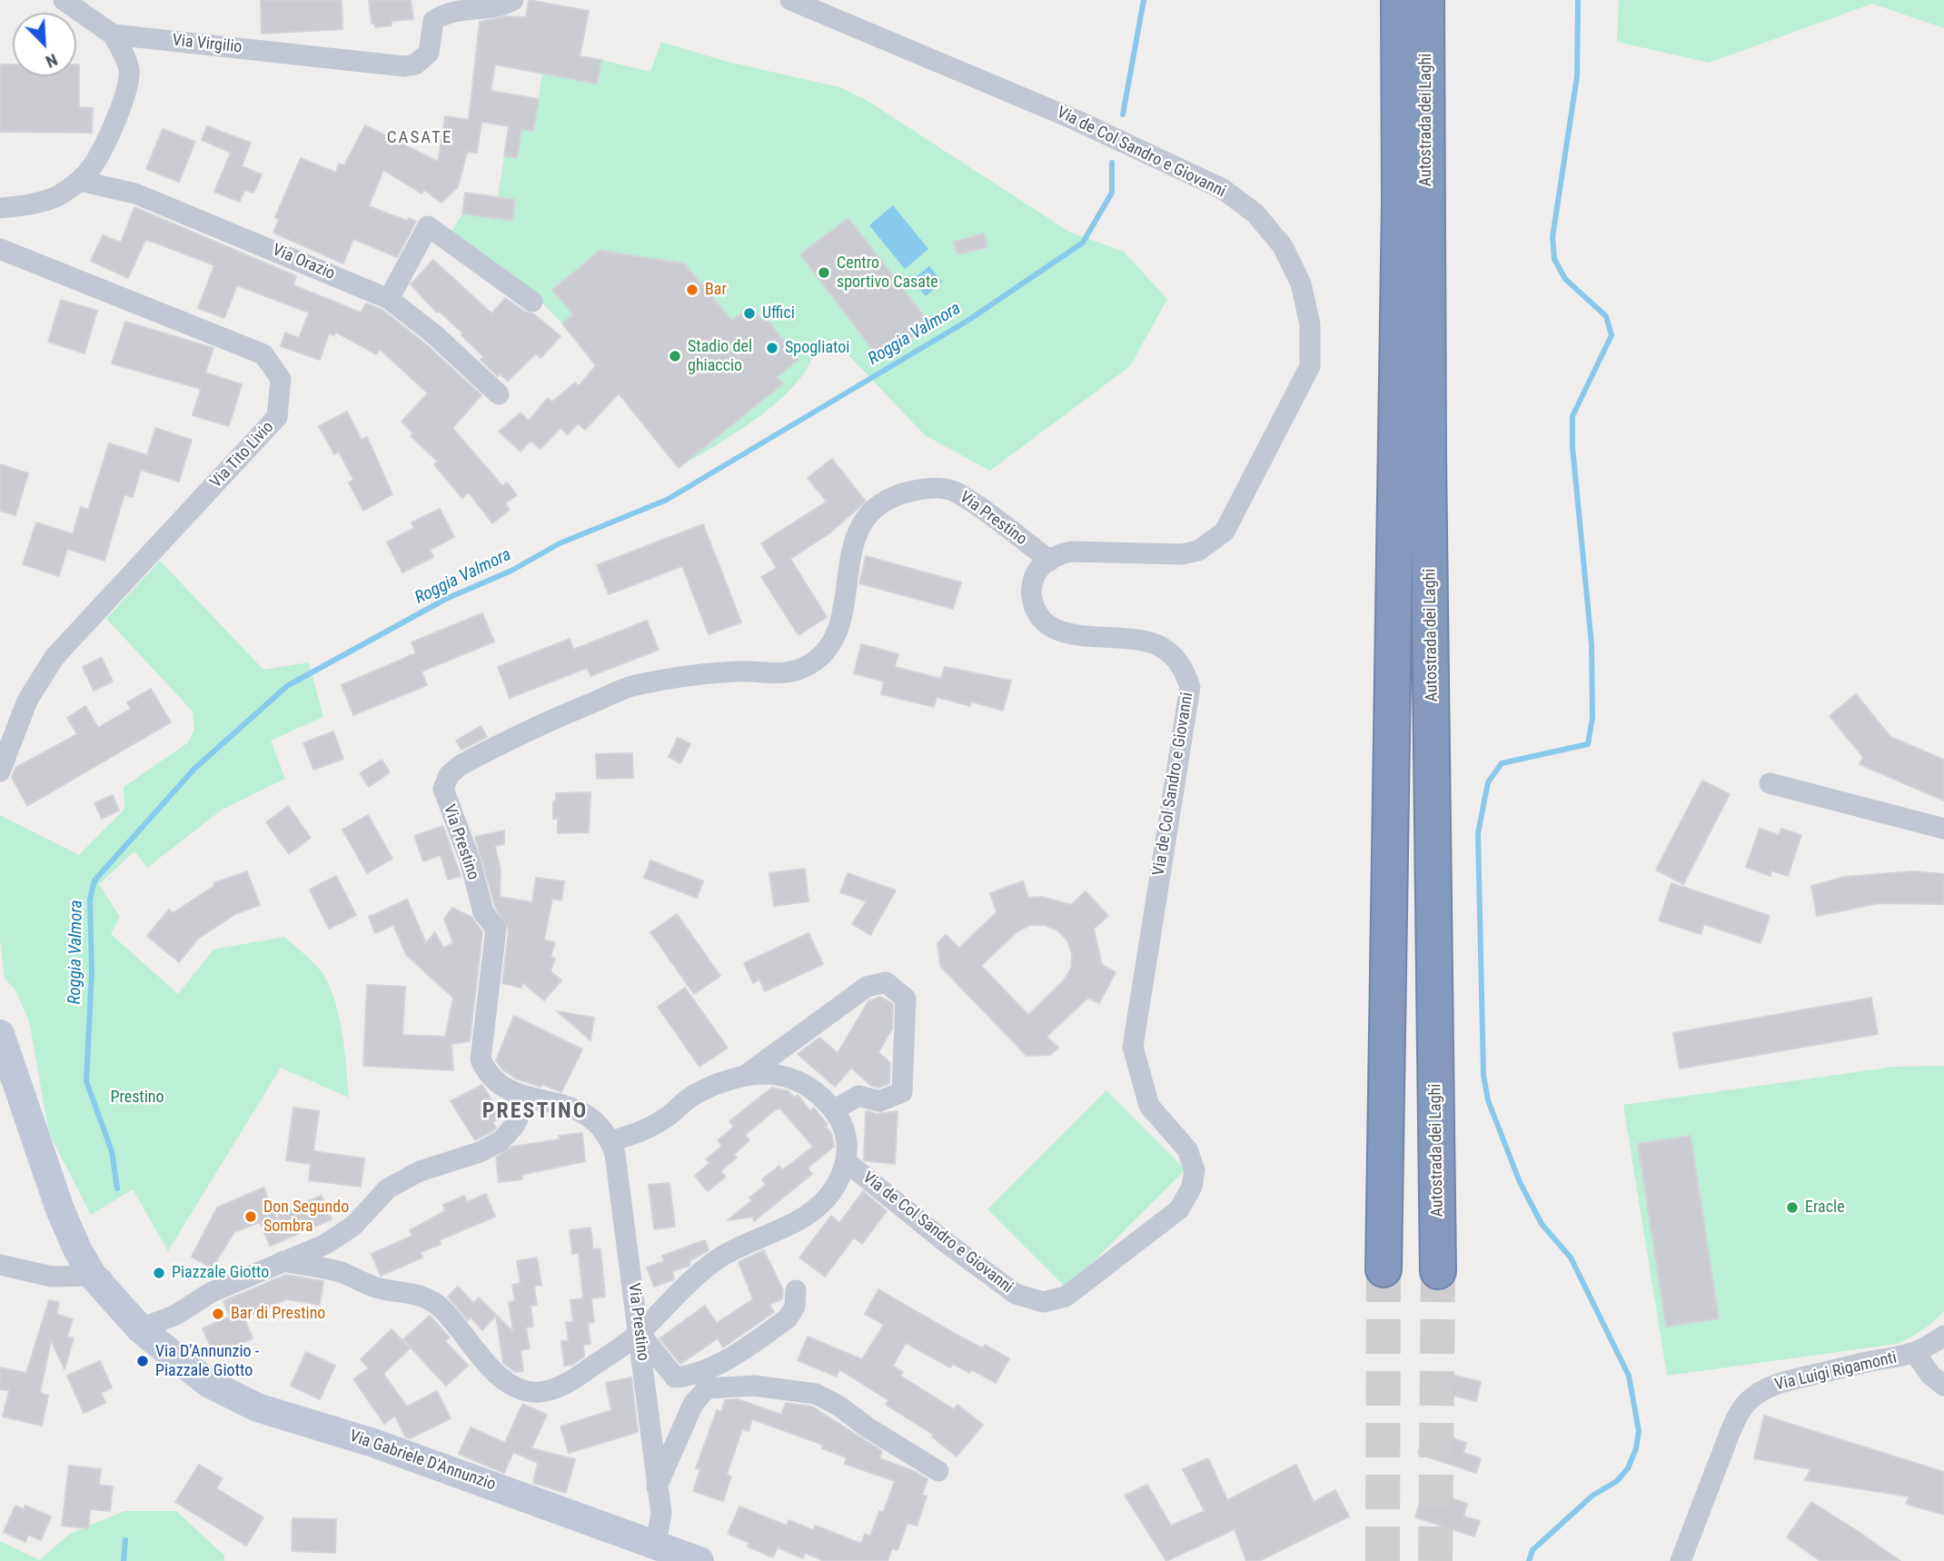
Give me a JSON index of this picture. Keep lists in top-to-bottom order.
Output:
{
  "streets": {
    "highway": ["Autostrada dei Laghi"],
    "main road": ["Via Gabriele D'Annunzio"],
    "street": [
      "Via Virgilio",
      "Via de Col Sandro e Giovanni",
      "Via Orazio",
      "Via Tito Livio",
      "Via Prestino",
      "Via Luigi Rigamonti"
    ]
  },
  "crossings": [
    ["Via de Col Sandro e Giovanni", "Via Prestino"],
    ["Via Prestino", "Via Gabriele D'Annunzio"]
  ],
  "districts": ["CASATE", "PRESTINO"],
  "water": ["Roggia Valmora"],
  "parks": ["Prestino"],
  "places": [
    "Centro sportivo Casate",
    "Bar",
    "Uffici",
    "Spogliatoi",
    "Stadio del ghiaccio",
    "Eracle",
    "Don Segundo Sombra",
    "Piazzale Giotto",
    "Bar di Prestino",
    "Via D'Annunzio - Piazzale Giotto"
  ],
  "north": "bottom right"
}
